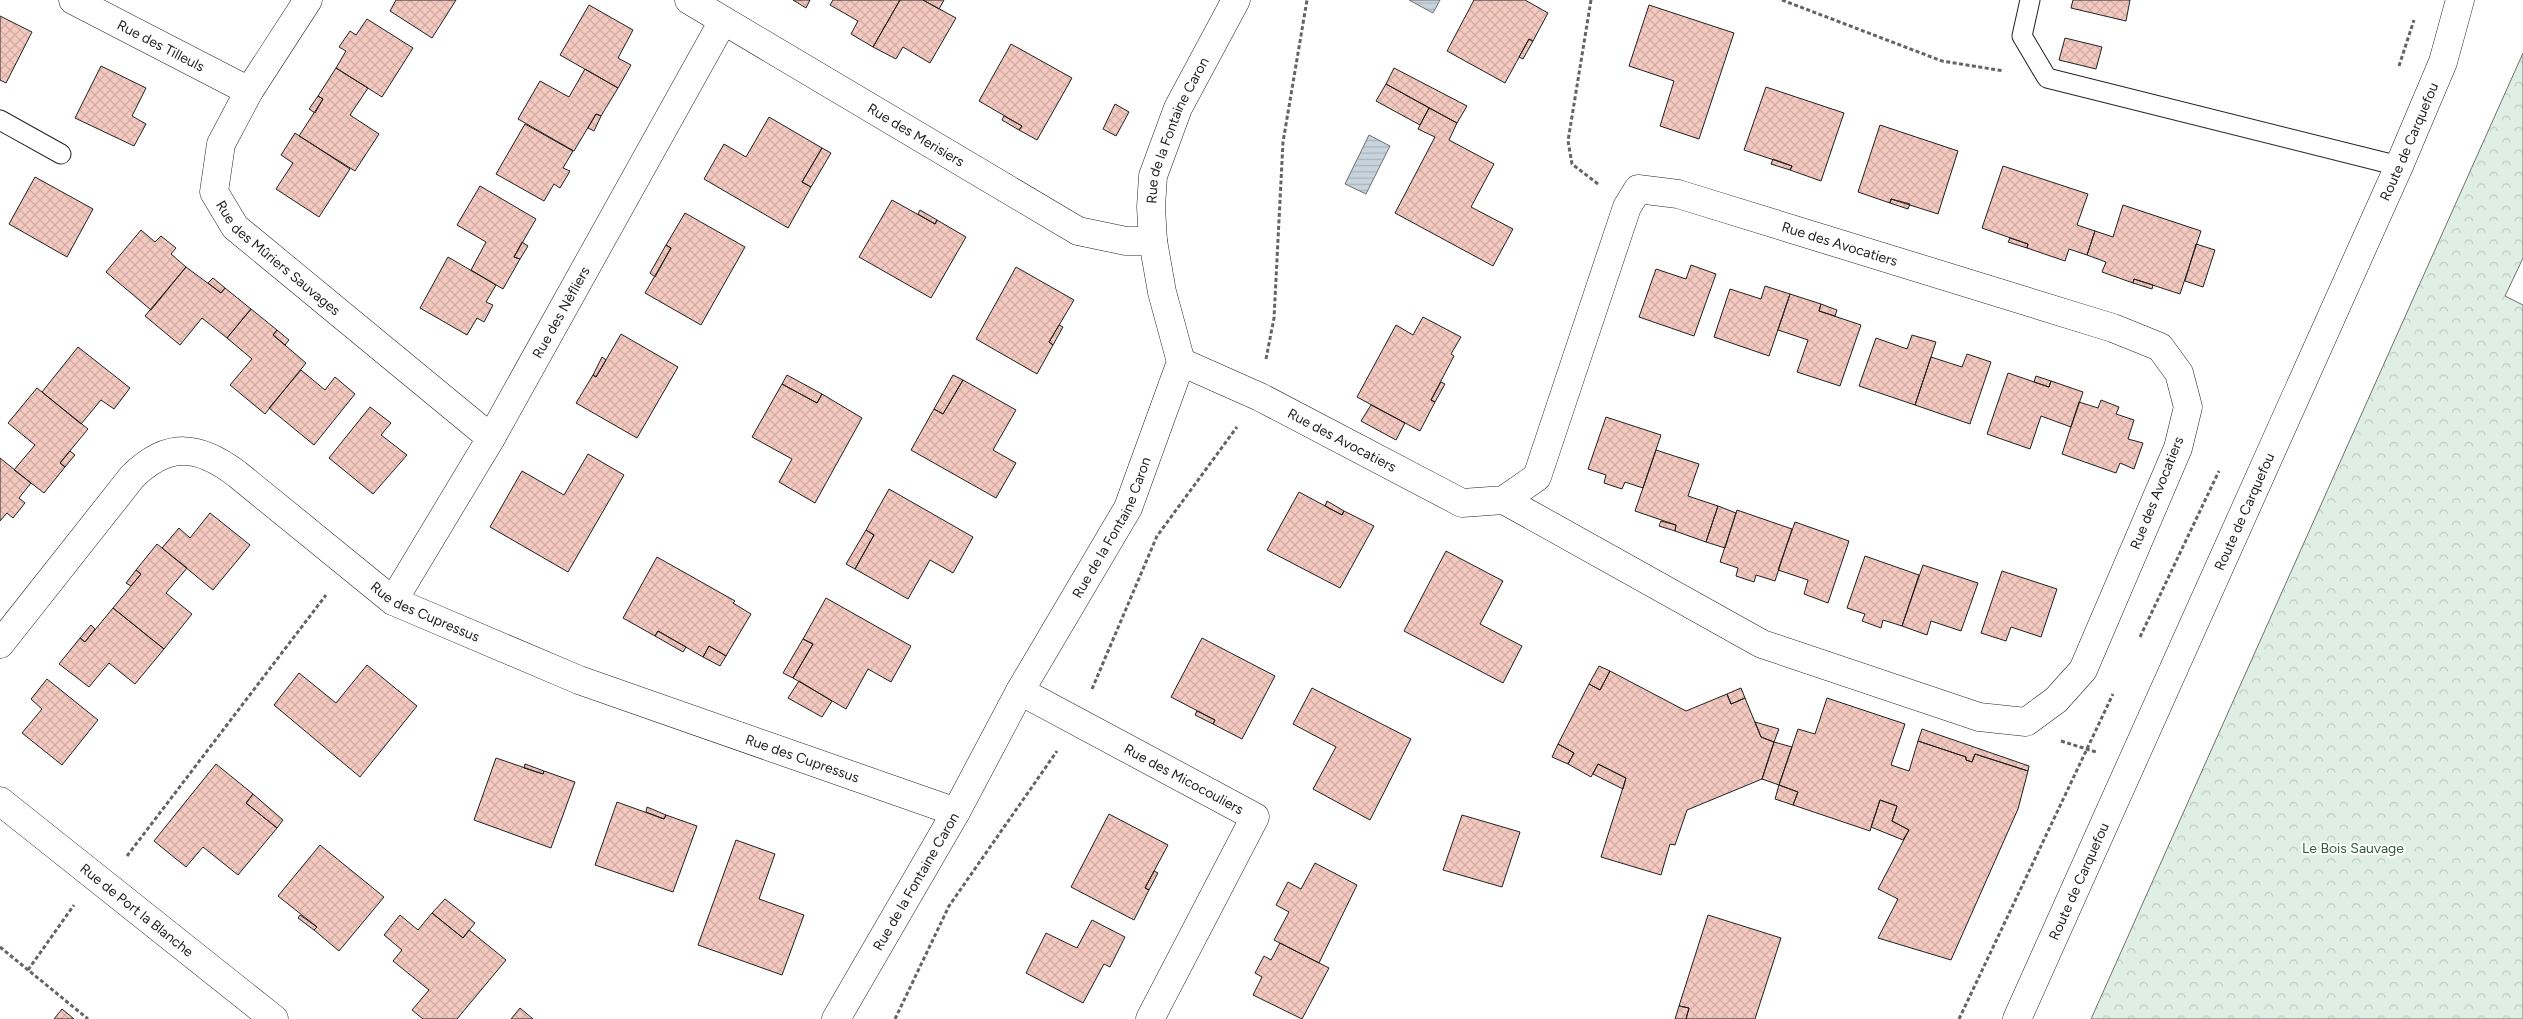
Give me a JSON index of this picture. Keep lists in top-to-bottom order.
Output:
{
  "streets": {
    "street": [
      "Rue des Tilleuls",
      "Rue de la Fontaine Caron",
      "Rue des Merisiers",
      "Route de Carquefou",
      "Rue des Avocatiers",
      "Rue des Mûriers Sauvages",
      "Rue des Nèfliers",
      "Rue des Cupressus",
      "Rue des Micocouliers",
      "Rue de Port la Blanche"
    ]
  },
  "crossings": [
    ["Rue des Tilleuls", "Rue des Mûriers Sauvages"],
    ["Rue de la Fontaine Caron", "Rue des Merisiers"],
    ["Rue de la Fontaine Caron", "Rue des Avocatiers"],
    ["Rue de la Fontaine Caron", "Rue des Cupressus"],
    ["Rue de la Fontaine Caron", "Rue des Micocouliers"],
    ["Rue des Merisiers", "Rue des Nèfliers"],
    ["Rue des Mûriers Sauvages", "Rue des Nèfliers"],
    ["Rue des Nèfliers", "Rue des Cupressus"]
  ],
  "parks": ["Le Bois Sauvage"]
}
